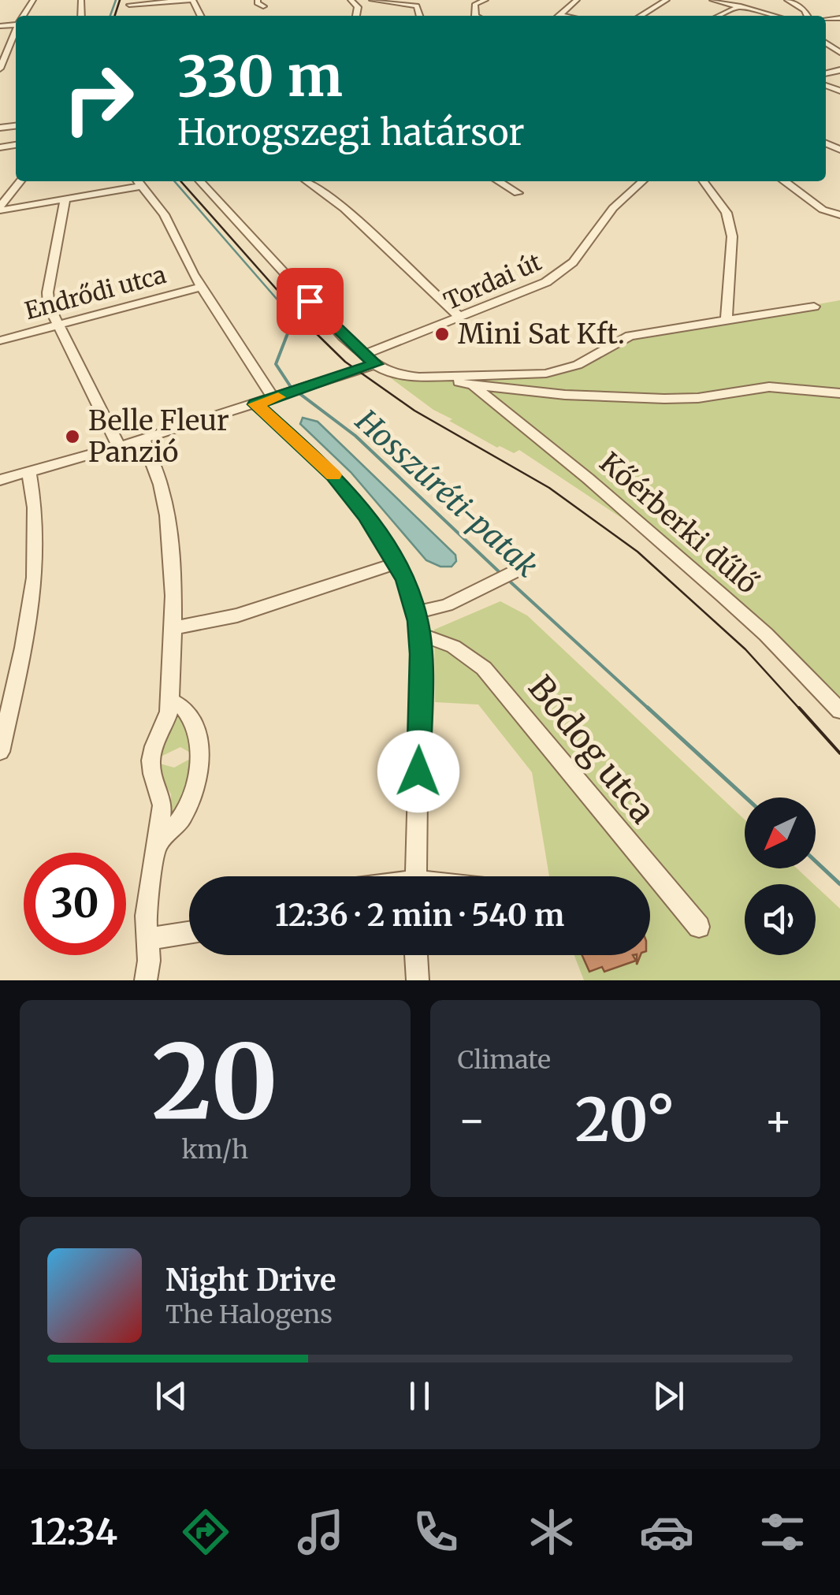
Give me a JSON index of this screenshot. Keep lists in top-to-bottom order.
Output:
{
  "streets": {
    "street": [
      "Tordai út",
      "Endrődi utca",
      "Kőérberki dűlő",
      "Bódog utca"
    ]
  },
  "water": ["Hosszúréti-patak"],
  "places": ["Mini Sat Kft.", "Belle Fleur Panzió"],
  "north": "bottom left",
  "page": {
    "turn": ["330 m", "Horogszegi határsor"],
    "limit": "30",
    "trip": "12:36 · 2 min · 540 m",
    "tile": [
      ["20", "km/h"],
      "Climate"
    ],
    "heat": ["−", "20°", "+"],
    "song": ["Night Drive", "The Halogens"],
    "tabs": "12:34"
  }
}
